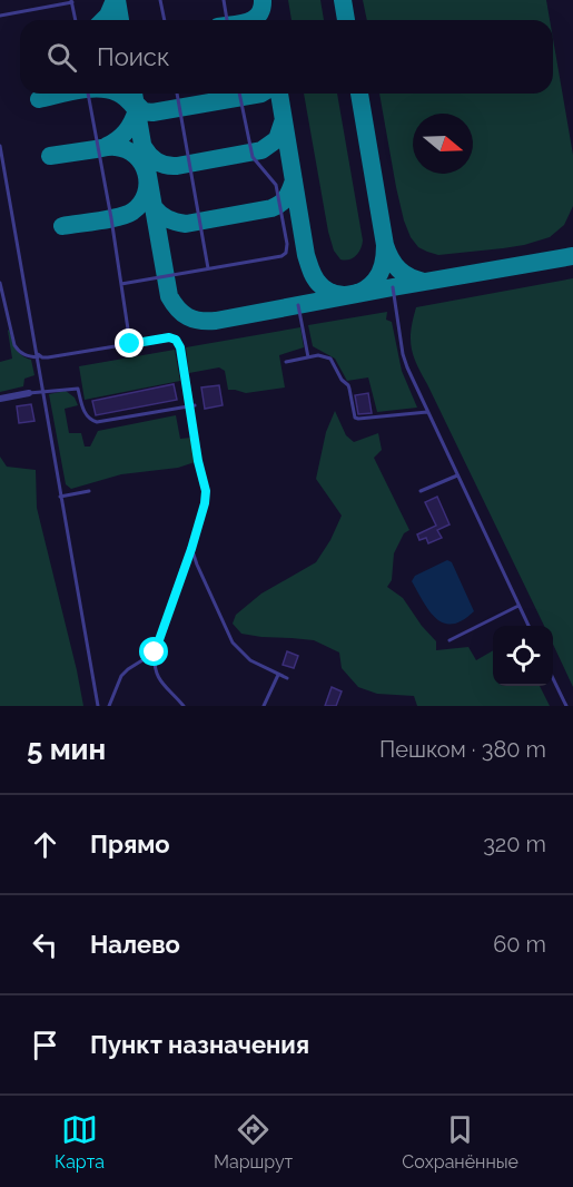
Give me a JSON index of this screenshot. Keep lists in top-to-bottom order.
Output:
{
  "north": "right",
  "page": {
    "search": "Поиск",
    "heading": ["5 мин", "Пешком · 380 m"],
    "list": [
      ["Прямо", "320 m"],
      ["Налево", "60 m"],
      "Пункт назначения"
    ],
    "nav": ["Карта", "Маршрут", "Сохранённые"]
  }
}
